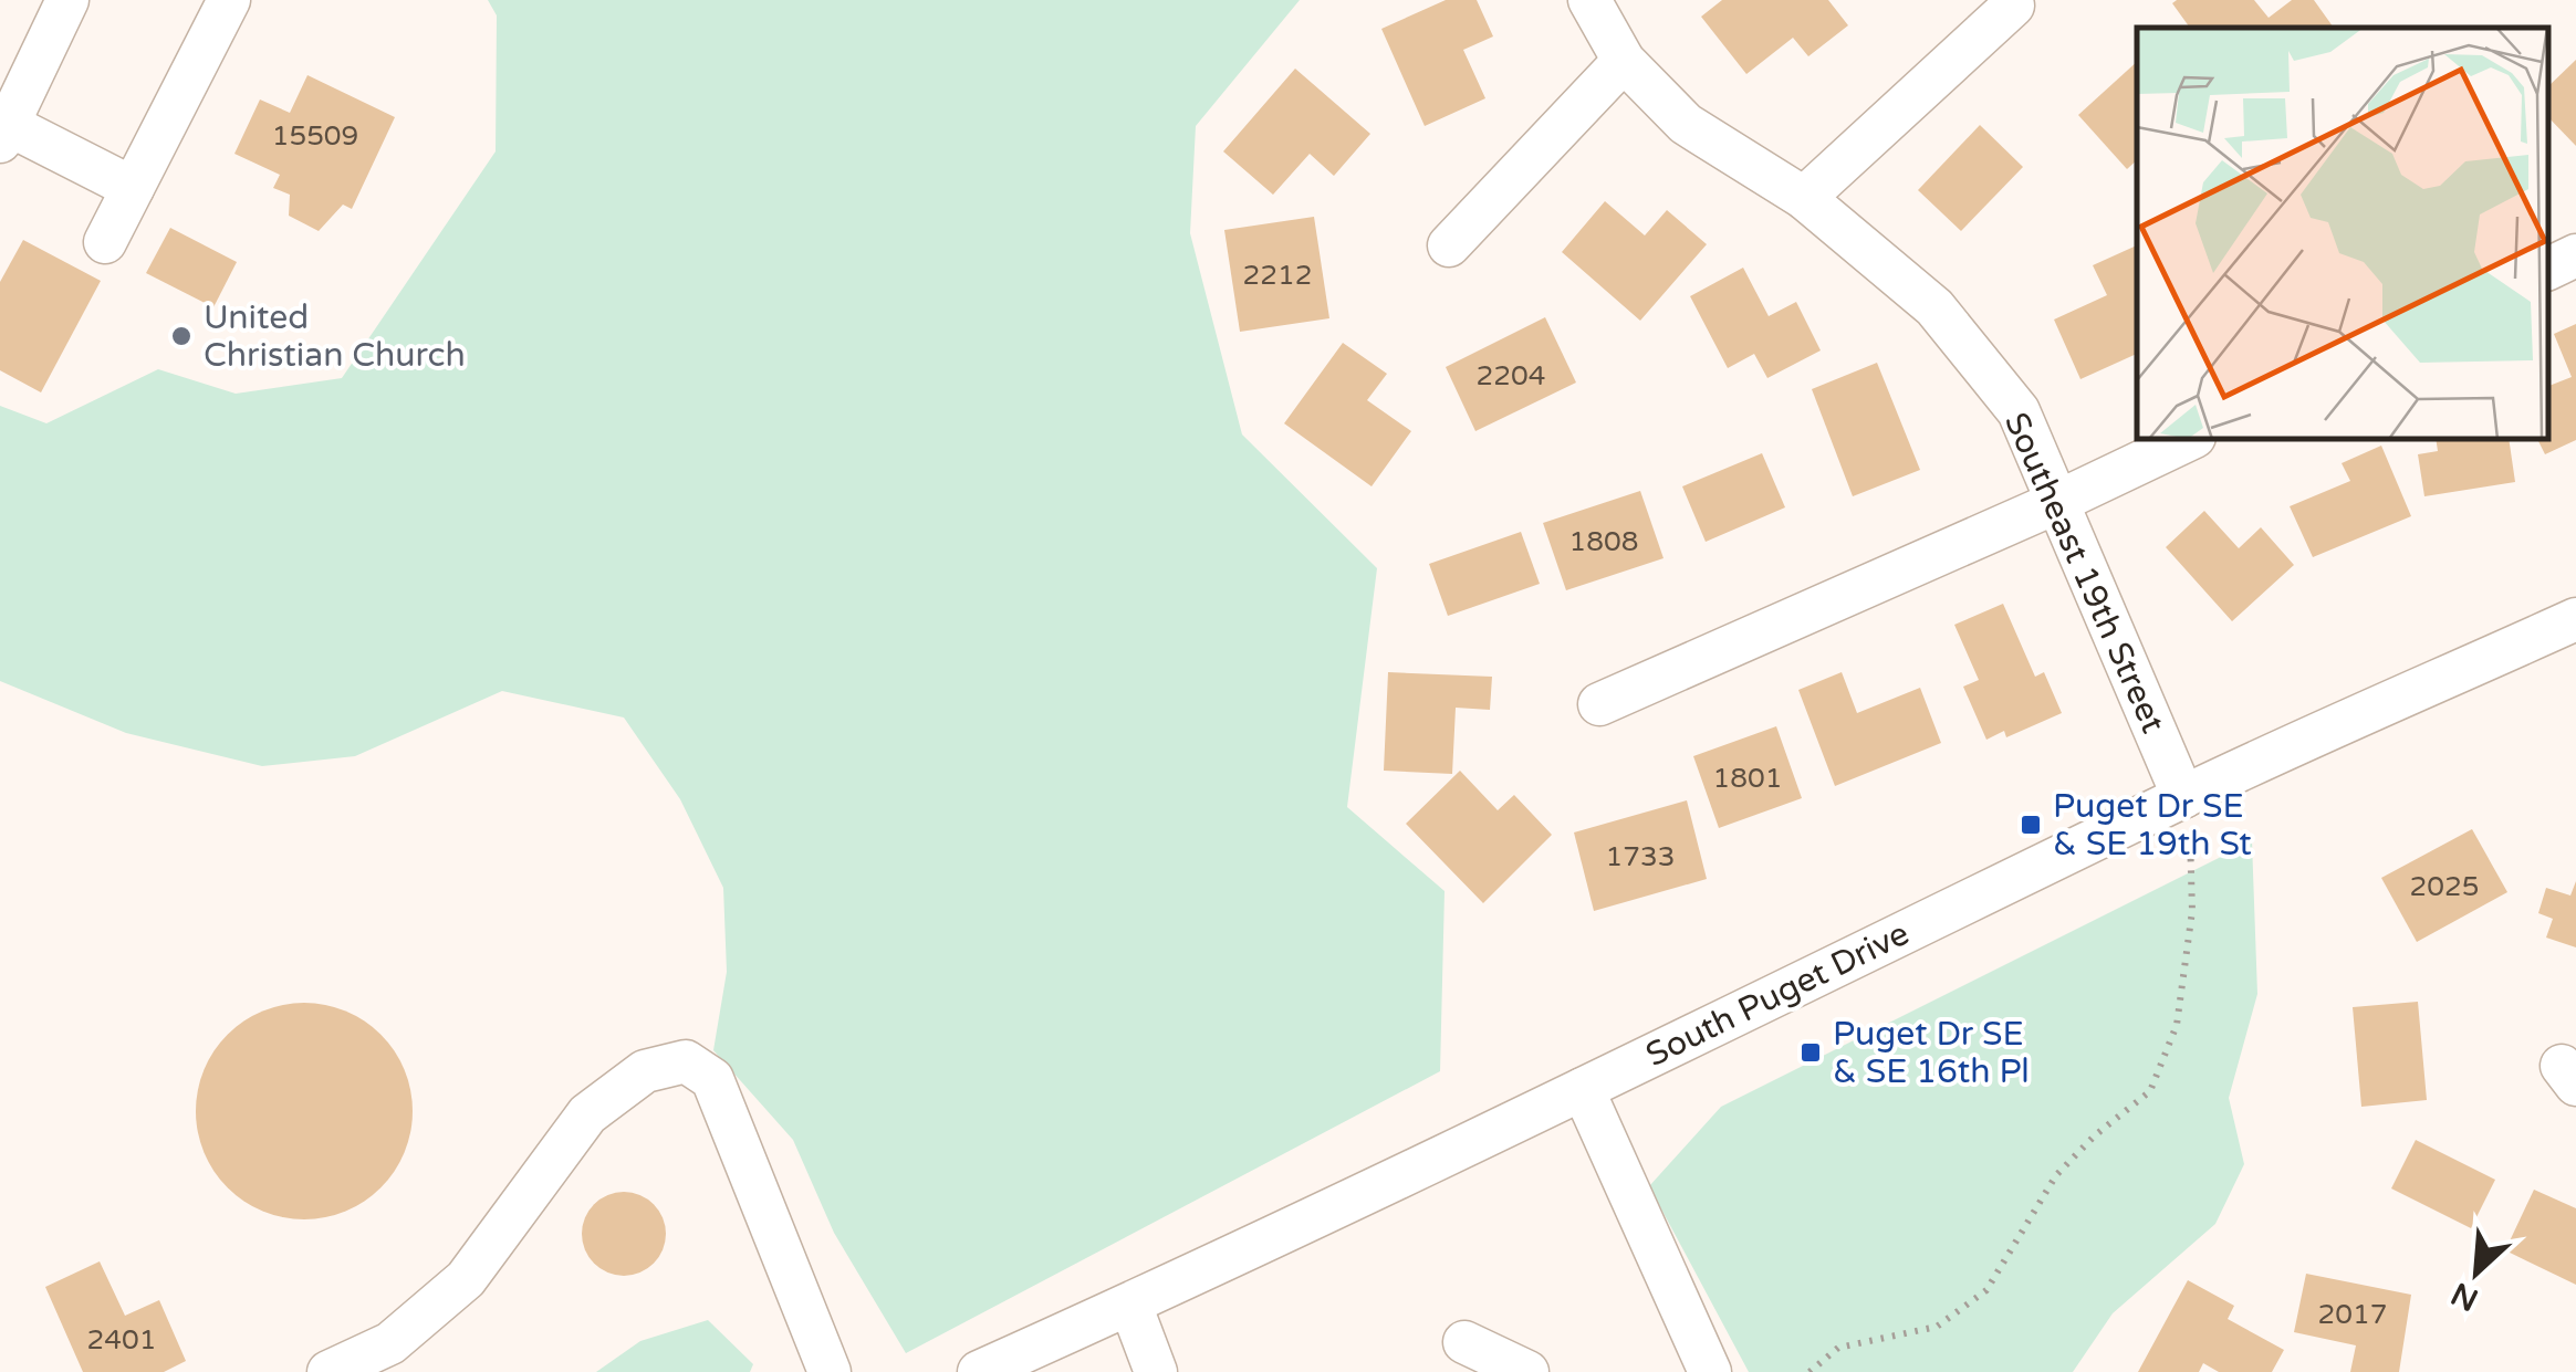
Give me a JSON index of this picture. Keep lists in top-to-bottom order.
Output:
{
  "streets": {
    "street": ["Southeast 19th Street", "South Puget Drive"]
  },
  "crossings": [
    ["Southeast 19th Street", "South Puget Drive"]
  ],
  "places": {
    "other": ["United Christian Church"],
    "transit": ["Puget Dr SE & SE 19th St", "Puget Dr SE & SE 16th Pl"]
  },
  "house_numbers": [
    "15509",
    "2212",
    "2204",
    "1808",
    "1801",
    "1733",
    "2025",
    "2017",
    "2401"
  ],
  "north": "bottom left"
}
